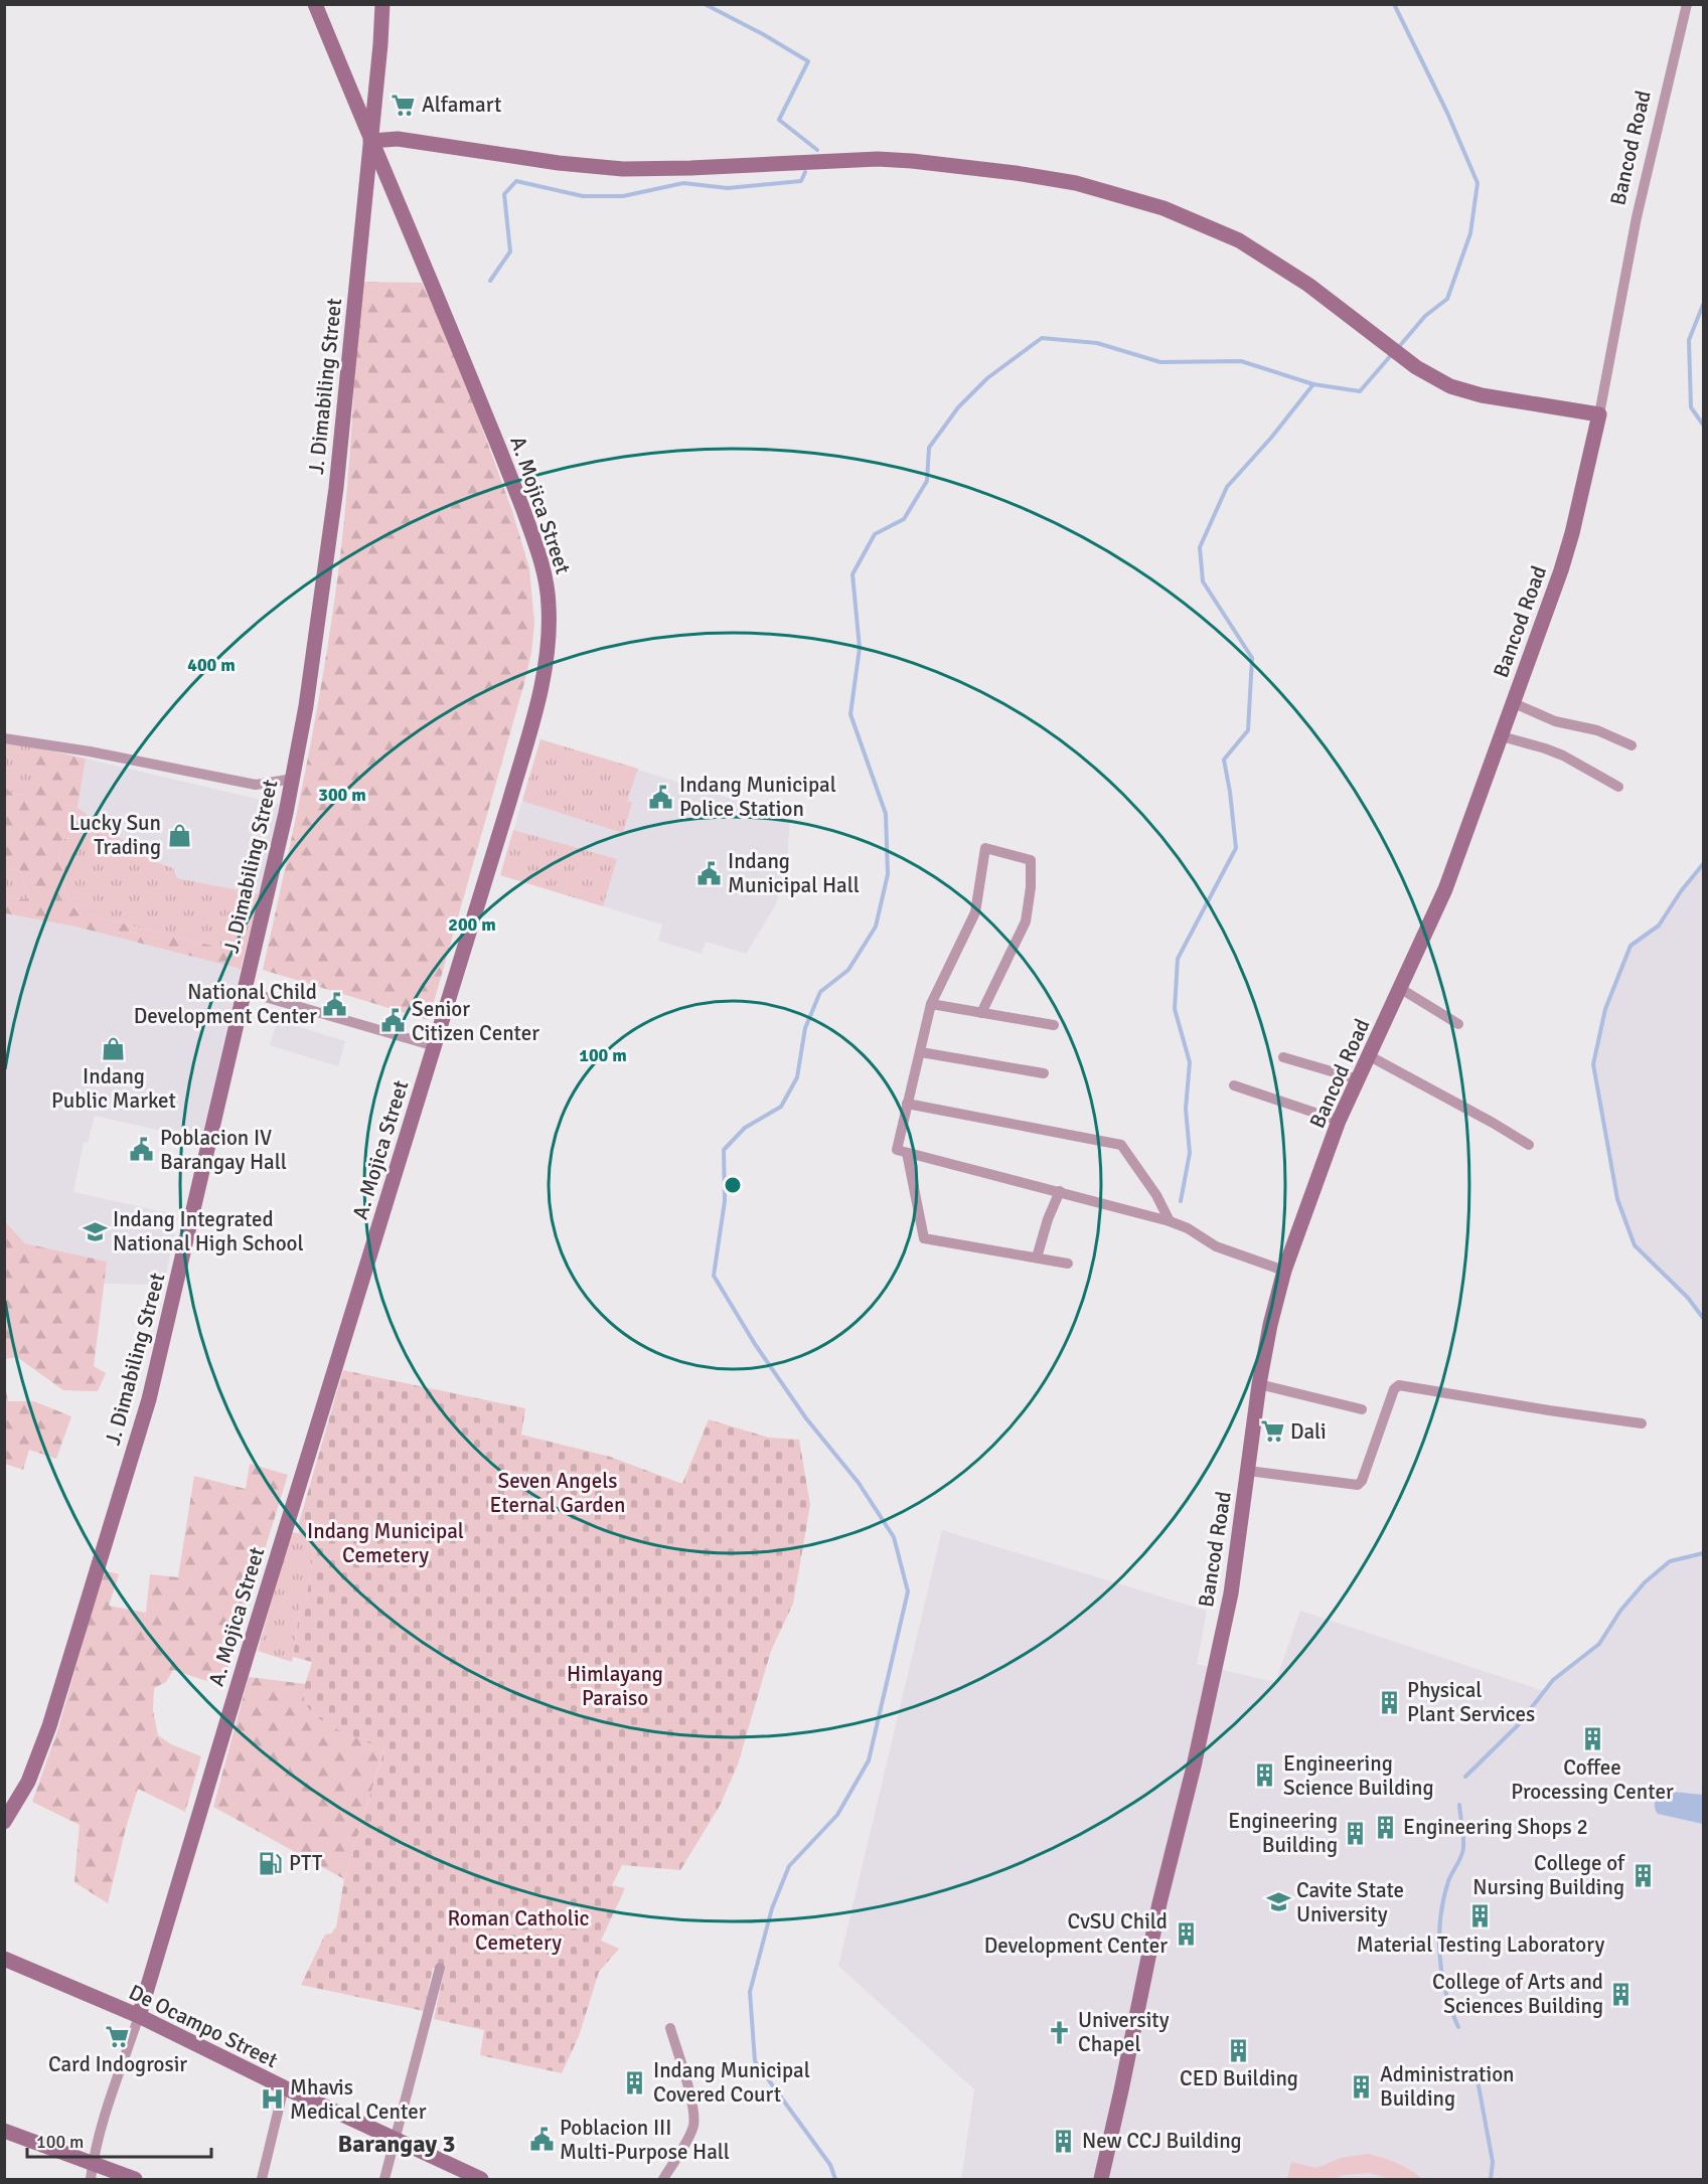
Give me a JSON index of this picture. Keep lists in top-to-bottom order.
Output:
{
  "streets": {
    "street": [
      "Bancod Road",
      "J. Dimabiling Street",
      "A. Mojica Street",
      "De Ocampo Street"
    ]
  },
  "crossings": [
    ["J. Dimabiling Street", "A. Mojica Street"],
    ["A. Mojica Street", "De Ocampo Street"]
  ],
  "districts": ["Barangay 3"],
  "parks": [
    "Seven Angels Eternal Garden",
    "Indang Municipal Cemetery",
    "Himlayang Paraiso",
    "Roman Catholic Cemetery"
  ],
  "places": {
    "supermarket": ["Alfamart", "Dali", "Card Indogrosir"],
    "public building": [
      "Indang Municipal Police Station",
      "Indang Municipal Hall",
      "National Child Development Center",
      "Senior Citizen Center",
      "Poblacion IV Barangay Hall",
      "Poblacion III Multi-Purpose Hall"
    ],
    "shop": ["Lucky Sun Trading", "Indang Public Market"],
    "school or university": ["Indang Integrated National High School", "Cavite State University"],
    "building": [
      "Physical Plant Services",
      "Coffee Processing Center",
      "Engineering Science Building",
      "Engineering Shops 2",
      "Engineering Building",
      "College of Nursing Building",
      "Material Testing Laboratory",
      "CvSU Child Development Center",
      "College of Arts and Sciences Building",
      "CED Building",
      "Indang Municipal Covered Court",
      "Administration Building",
      "New CCJ Building"
    ],
    "fuel station": ["PTT"],
    "church": ["University Chapel"],
    "hospital": ["Mhavis Medical Center"]
  },
  "scale_bar": "100 m",
  "rings": [
    "400 m",
    "300 m",
    "200 m",
    "100 m"
  ]
}
